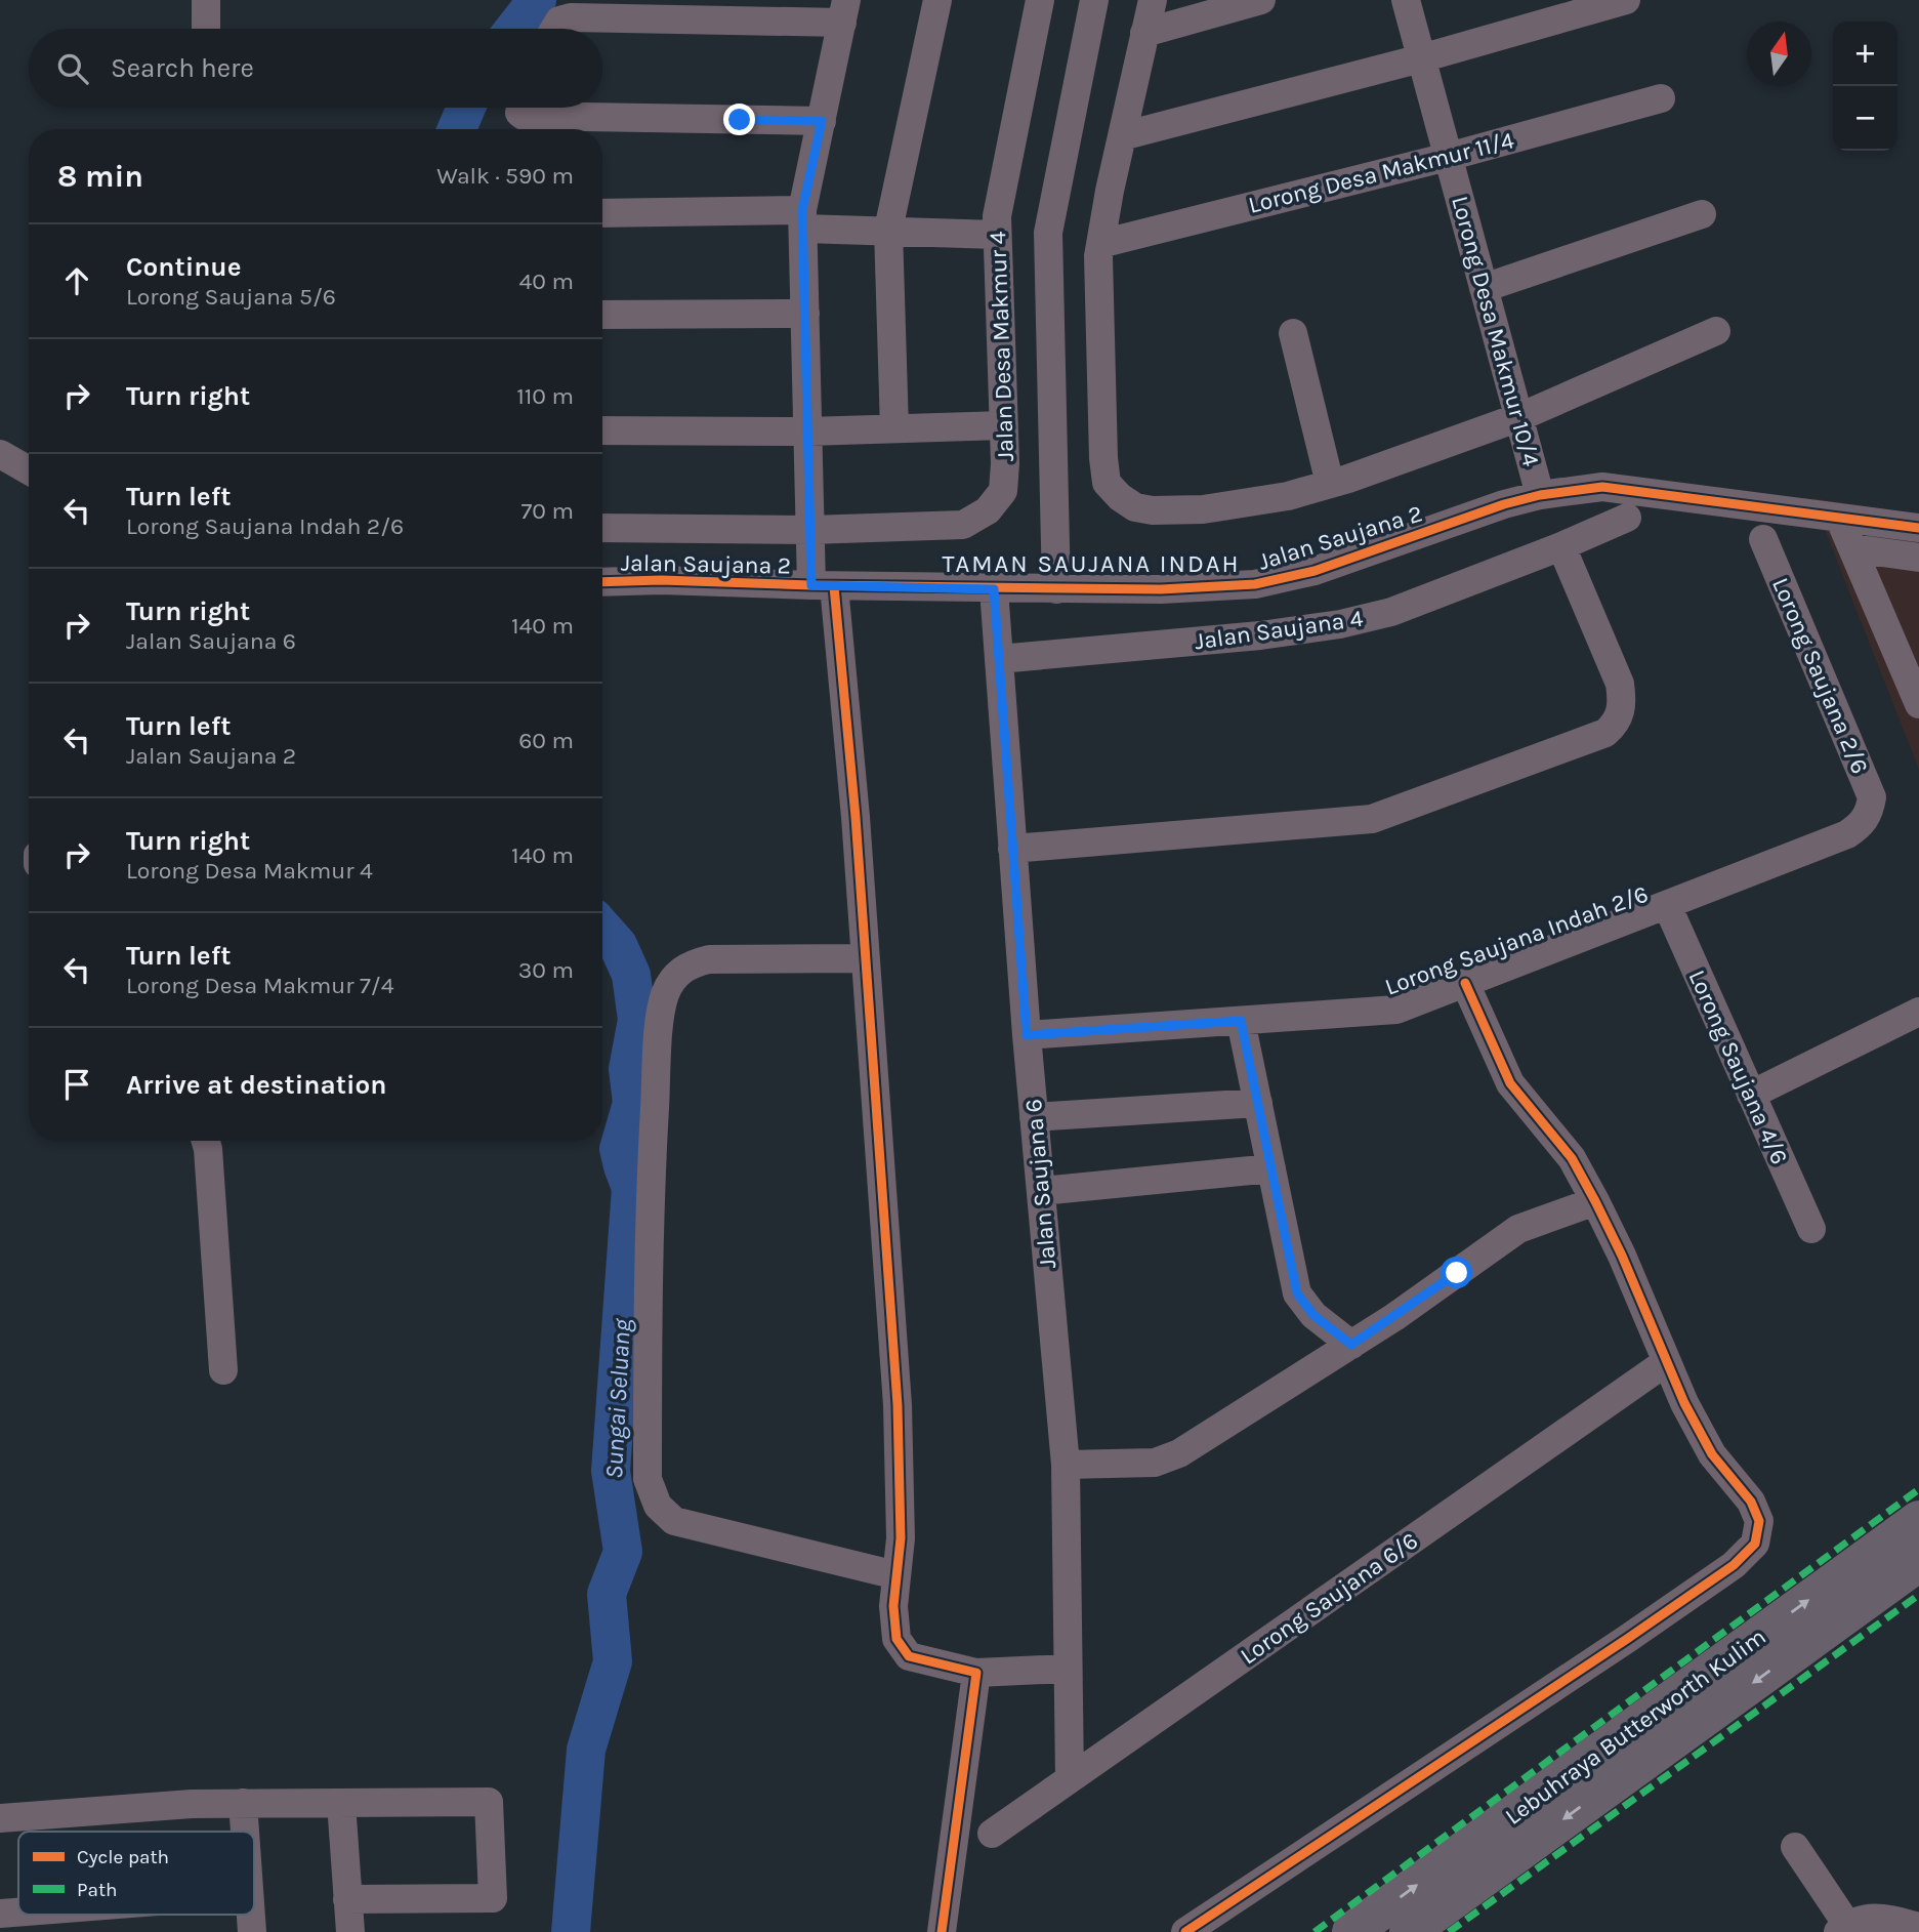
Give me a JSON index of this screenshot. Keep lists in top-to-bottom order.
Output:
{
  "streets": {
    "highway": ["Lebuhraya Butterworth Kulim"],
    "street": [
      "Lorong Desa Makmur 11/4",
      "Lorong Desa Makmur 10/4",
      "Jalan Desa Makmur 4",
      "Jalan Saujana 2",
      "Jalan Saujana 4",
      "Lorong Saujana 2/6",
      "Lorong Saujana Indah 2/6",
      "Lorong Saujana 4/6",
      "Jalan Saujana 6",
      "Lorong Saujana 6/6"
    ]
  },
  "crossings": [
    ["Lorong Desa Makmur 11/4", "Lorong Desa Makmur 10/4"],
    ["Lorong Desa Makmur 10/4", "Jalan Saujana 2"],
    ["Jalan Saujana 2", "Jalan Saujana 6"],
    ["Jalan Saujana 4", "Jalan Saujana 6"],
    ["Lorong Saujana 2/6", "Lorong Saujana Indah 2/6"],
    ["Lorong Saujana Indah 2/6", "Lorong Saujana 4/6"],
    ["Lorong Saujana Indah 2/6", "Jalan Saujana 6"],
    ["Jalan Saujana 6", "Lorong Saujana 6/6"]
  ],
  "districts": ["TAMAN SAUJANA INDAH"],
  "water": ["Sungai Seluang"],
  "legend": ["Cycle path", "Path"],
  "north": "top",
  "page": {
    "map_buttons": ["+", "−"],
    "search": "Search here",
    "heading": ["8 min", "Walk · 590 m"],
    "list": [
      ["Continue", "Lorong Saujana 5/6", "40 m"],
      ["Turn right", "110 m"],
      ["Turn left", "Lorong Saujana Indah 2/6", "70 m"],
      ["Turn right", "Jalan Saujana 6", "140 m"],
      ["Turn left", "Jalan Saujana 2", "60 m"],
      ["Turn right", "Lorong Desa Makmur 4", "140 m"],
      ["Turn left", "Lorong Desa Makmur 7/4", "30 m"],
      "Arrive at destination"
    ]
  }
}
